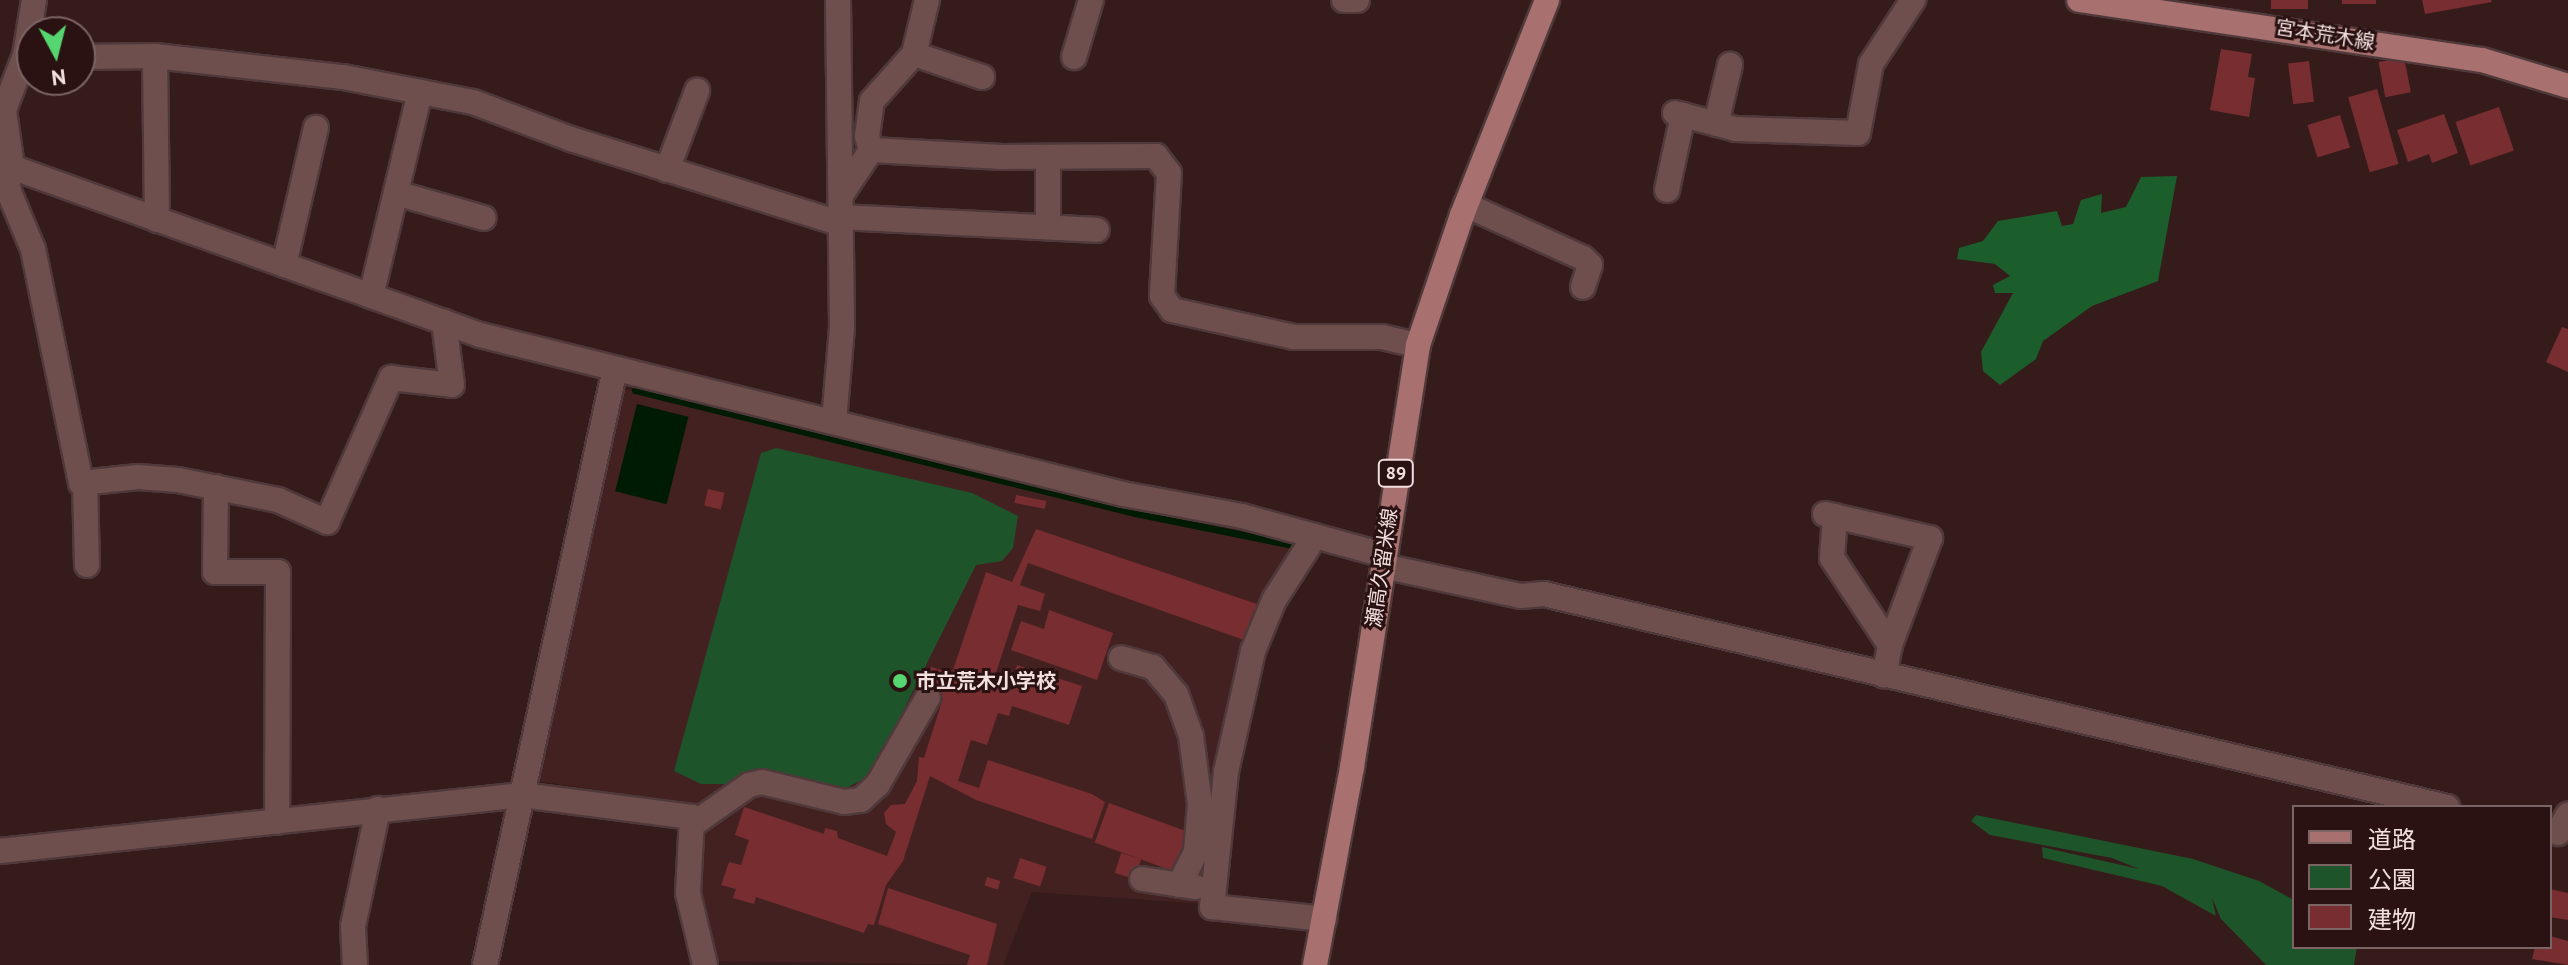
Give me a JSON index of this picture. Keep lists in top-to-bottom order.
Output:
{
  "streets": {
    "main road": ["宮本荒木線", "89", "瀬高久留米線"]
  },
  "places": ["市立荒木小学校"],
  "legend": ["道路", "公園", "建物"],
  "north": "bottom"
}
